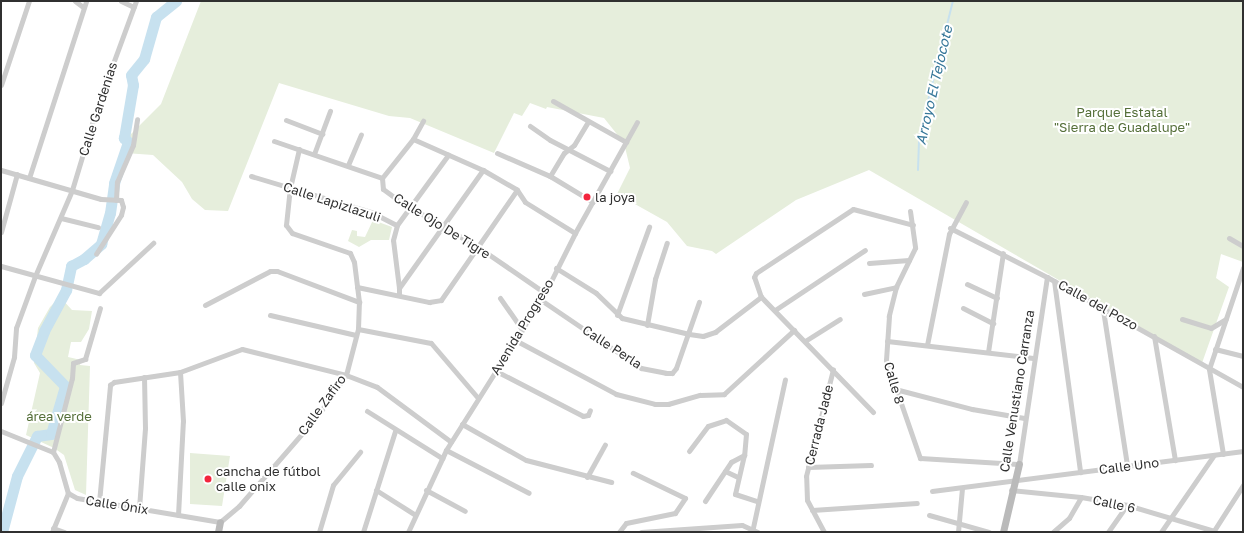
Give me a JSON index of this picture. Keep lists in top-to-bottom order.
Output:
{
  "streets": {
    "street": [
      "Calle Gardenias",
      "Calle Lapizlazuli",
      "Calle Ojo De Tigre",
      "Calle del Pozo",
      "Avenida Progreso",
      "Calle Perla",
      "Calle 8",
      "Calle Venustiano Carranza",
      "Calle Zafiro",
      "Cerrada Jade",
      "Calle Uno",
      "Calle 6",
      "Calle Ónix"
    ]
  },
  "crossings": [
    ["Calle Lapizlazuli", "Calle Zafiro"],
    ["Calle Ojo De Tigre", "Avenida Progreso"],
    ["Calle del Pozo", "Calle Venustiano Carranza"],
    ["Avenida Progreso", "Calle Perla"],
    ["Calle 8", "Calle Venustiano Carranza"],
    ["Calle Venustiano Carranza", "Calle Uno"],
    ["Calle Venustiano Carranza", "Calle 6"],
    ["Calle Zafiro", "Calle Ónix"]
  ],
  "water": ["Arroyo El Tejocote"],
  "parks": ["Parque Estatal \"Sierra de Guadalupe\"", "área verde"],
  "places": ["la joya", "cancha de fútbol calle onix"]
}
